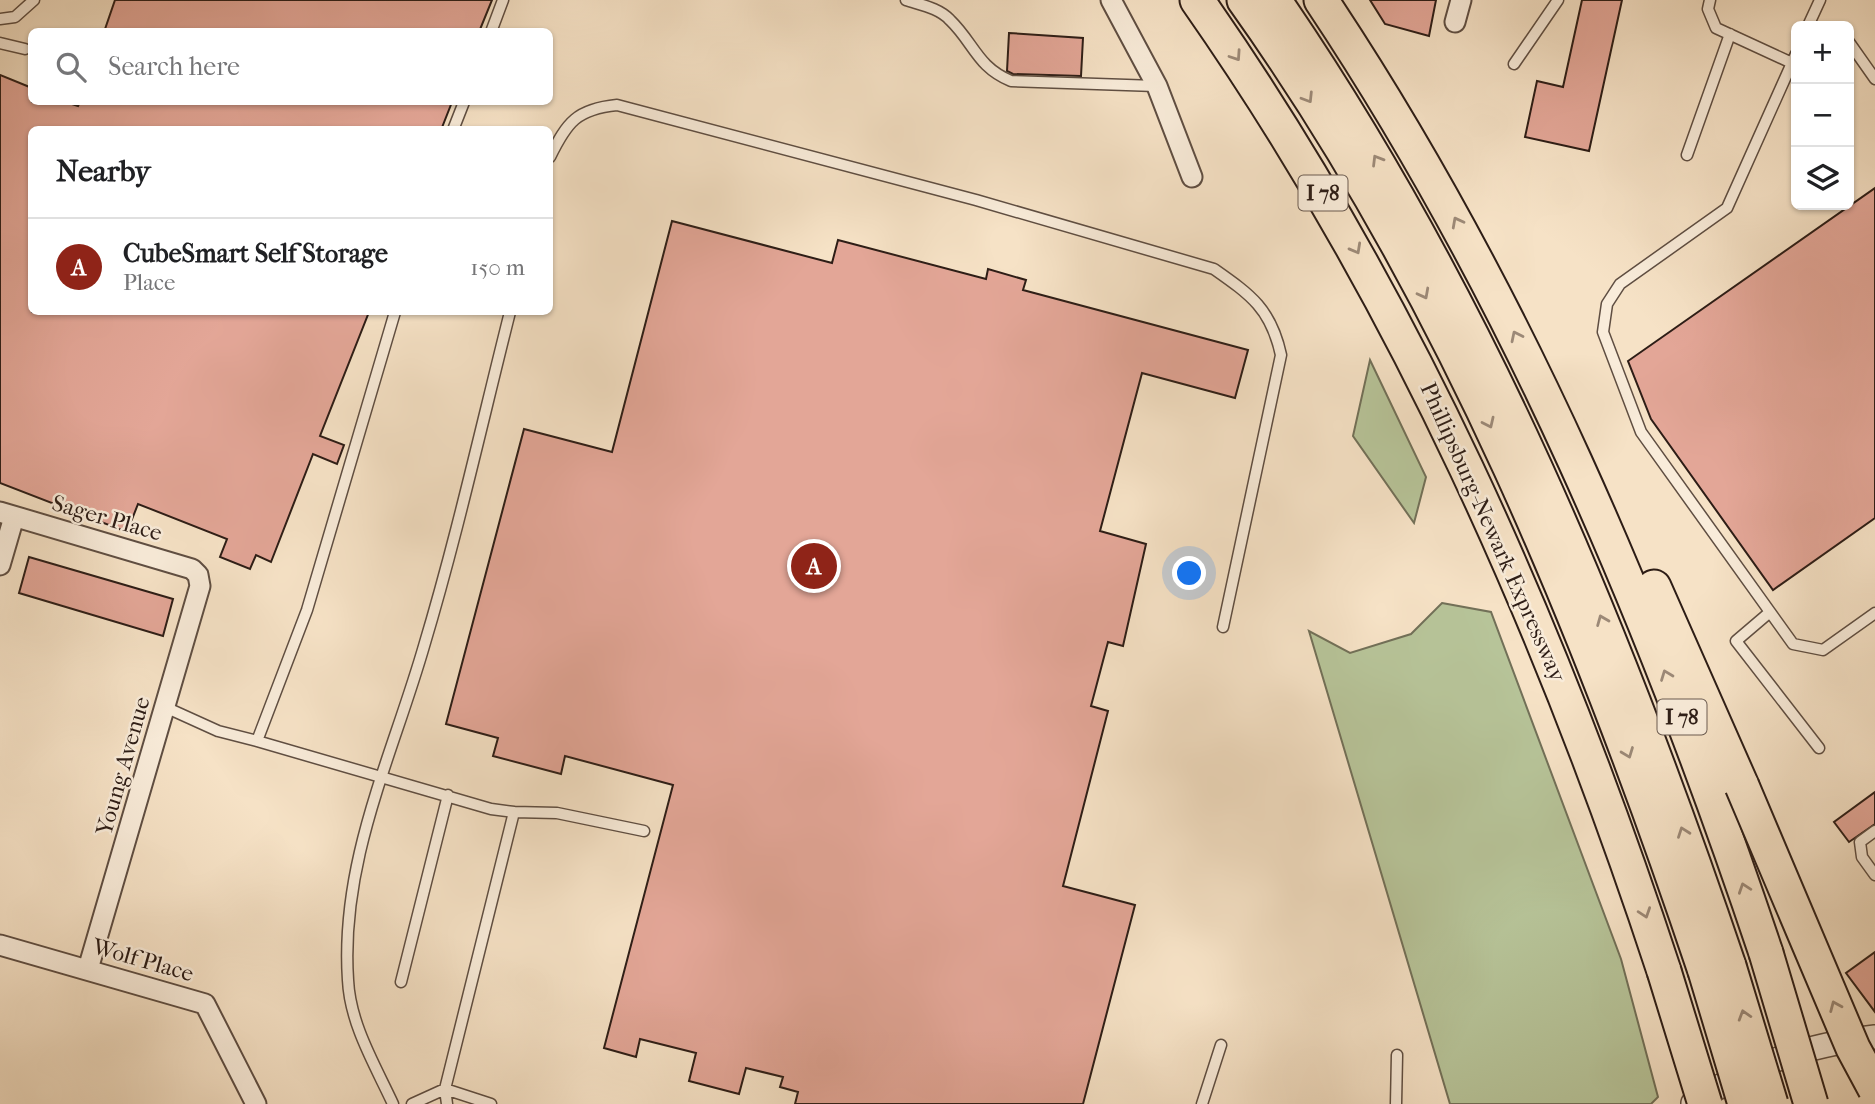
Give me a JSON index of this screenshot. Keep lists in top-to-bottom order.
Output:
{
  "streets": {
    "highway": ["I 78", "Phillipsburg-Newark Expressway"],
    "street": ["Sager Place", "Young Avenue", "Wolf Place"]
  },
  "crossings": [
    ["Sager Place", "Young Avenue"],
    ["Young Avenue", "Wolf Place"]
  ],
  "page": {
    "map_buttons": ["+", "−"],
    "search": "Search here",
    "heading": "Nearby",
    "list": [
      {
        "mark": "A",
        "name": "CubeSmart Self Storage",
        "note": "Place",
        "value": "150 m"
      }
    ],
    "pins": "A"
  }
}
